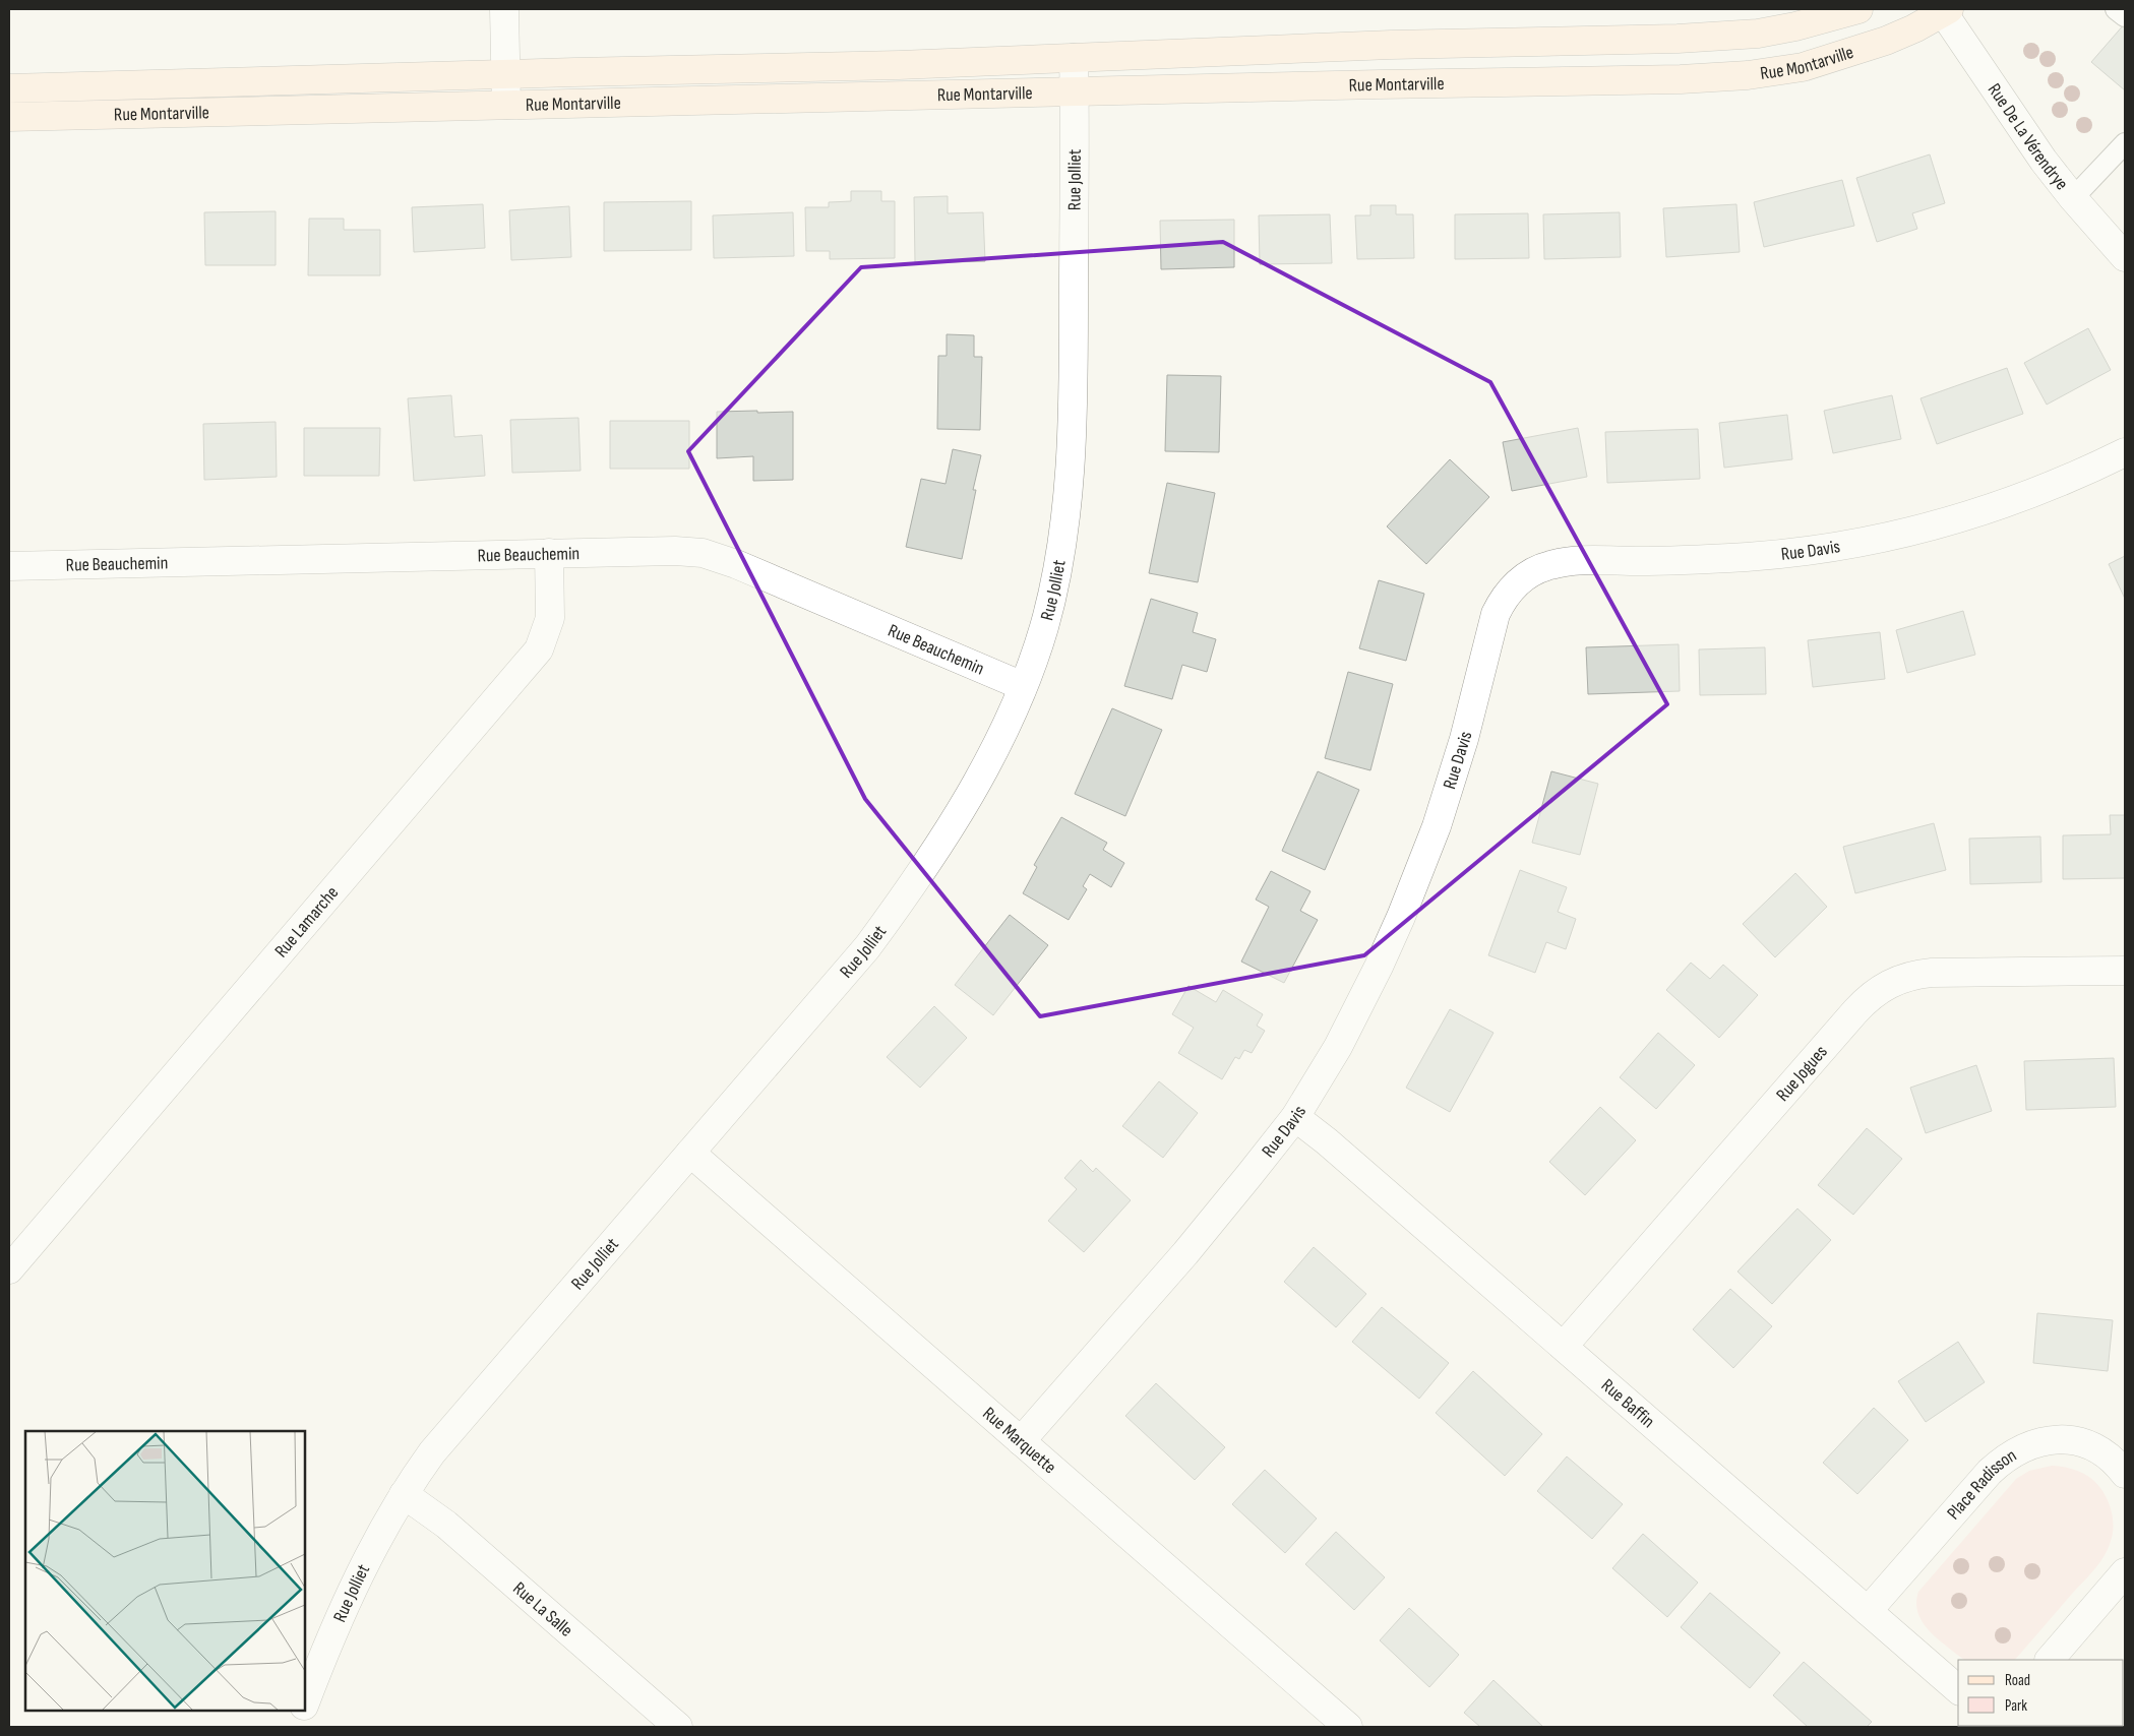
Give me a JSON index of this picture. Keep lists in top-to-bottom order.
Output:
{
  "streets": {
    "street": [
      "Rue Montarville",
      "Rue De La Vérendrye",
      "Rue Jolliet",
      "Rue Davis",
      "Rue Beauchemin",
      "Rue Lamarche",
      "Rue Jogues",
      "Rue Baffin",
      "Rue Marquette",
      "Place Radisson",
      "Rue La Salle"
    ]
  },
  "crossings": [
    ["Rue Montarville", "Rue De La Vérendrye"],
    ["Rue Montarville", "Rue Jolliet"],
    ["Rue Jolliet", "Rue Beauchemin"],
    ["Rue Jolliet", "Rue Marquette"],
    ["Rue Jolliet", "Rue La Salle"],
    ["Rue Davis", "Rue Baffin"],
    ["Rue Davis", "Rue Marquette"],
    ["Rue Beauchemin", "Rue Lamarche"],
    ["Rue Jogues", "Rue Baffin"],
    ["Rue Baffin", "Place Radisson"]
  ],
  "legend": ["Road", "Park"]
}
